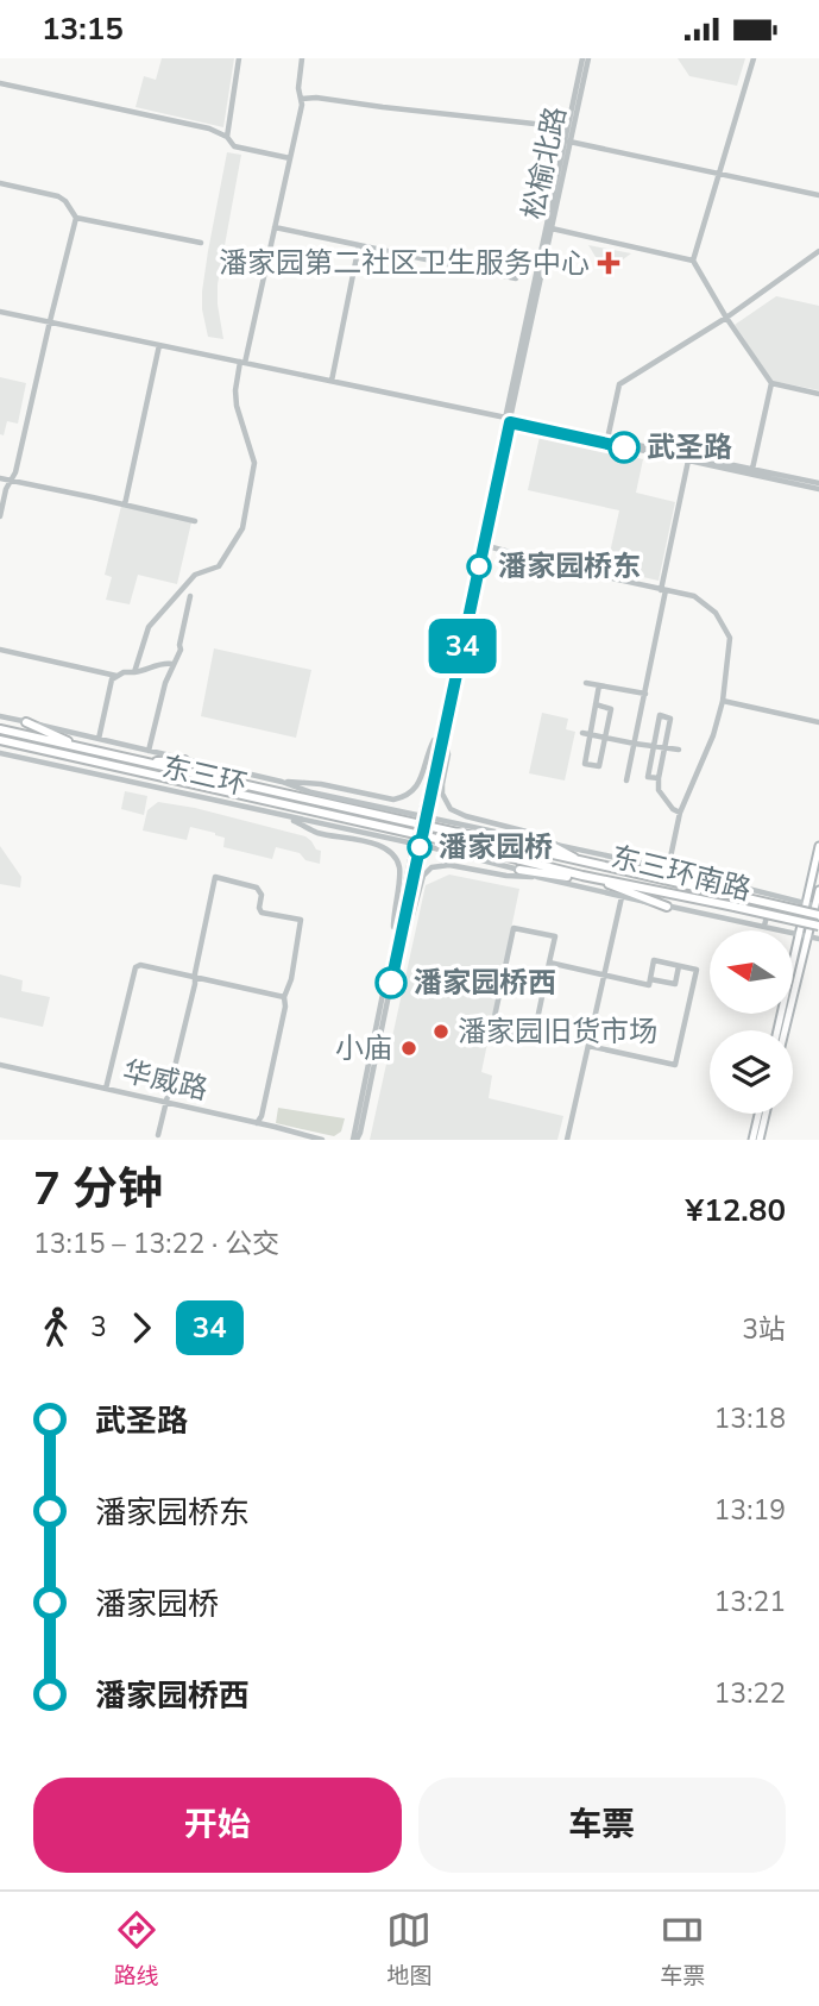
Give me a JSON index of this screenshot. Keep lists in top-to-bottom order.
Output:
{
  "streets": {
    "highway": ["东三环"],
    "street": ["松榆北路", "东三环南路", "华威路"]
  },
  "places": {
    "health": ["潘家园第二社区卫生服务中心"],
    "other": [
      "武圣路",
      "潘家园桥东",
      "潘家园桥",
      "潘家园桥西",
      "潘家园旧货市场",
      "小庙"
    ]
  },
  "lines": ["bus line 34"],
  "north": "left",
  "page": {
    "status": "13:15",
    "on_map": "34",
    "heading": ["7 分钟", "13:15 – 13:22 · 公交", "¥12.80"],
    "legs": ["3", "34", "3站"],
    "list": [
      {
        "name": "武圣路",
        "value": "13:18"
      },
      {
        "name": "潘家园桥东",
        "value": "13:19"
      },
      {
        "name": "潘家园桥",
        "value": "13:21"
      },
      {
        "name": "潘家园桥西",
        "value": "13:22"
      }
    ],
    "buttons": ["开始", "车票"],
    "tabs": ["路线", "地图", "车票"]
  }
}
